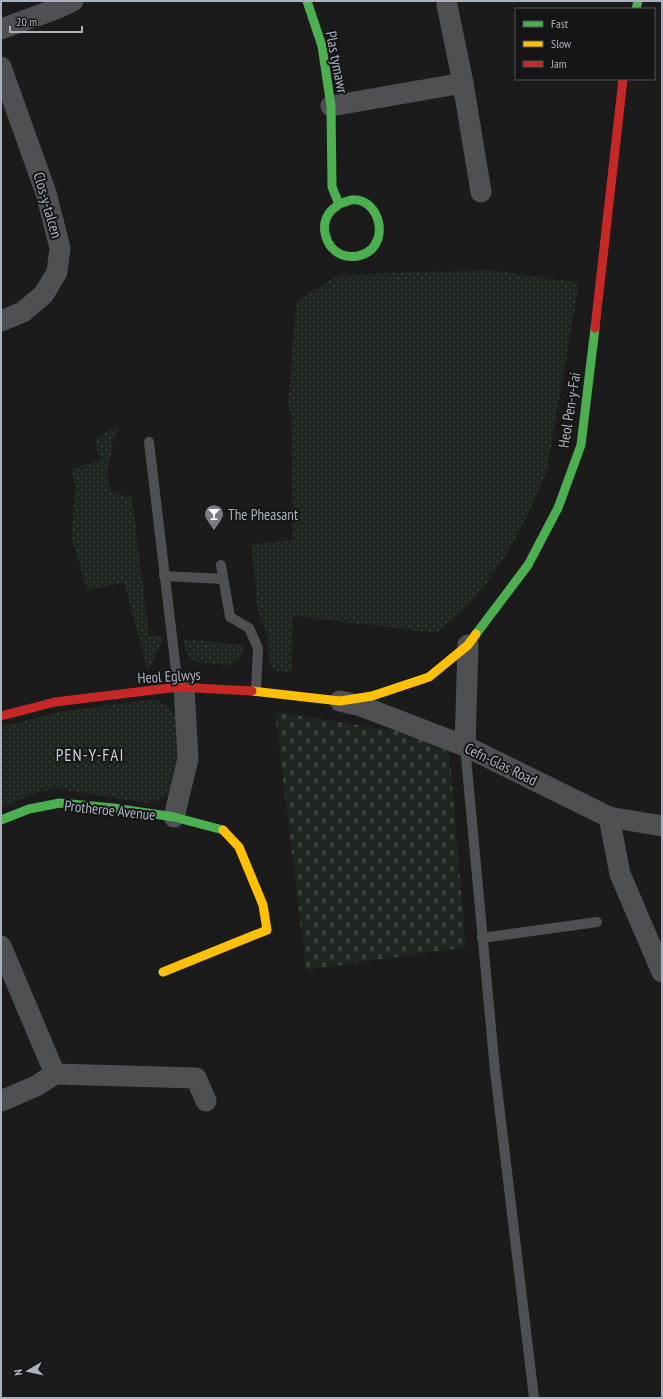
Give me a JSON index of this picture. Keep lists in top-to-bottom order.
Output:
{
  "streets": {
    "street": [
      "Plas tymawr",
      "Clos-y-talcen",
      "Heol Pen-y-Fai",
      "Heol Eglwys",
      "Cefn-Glas Road",
      "Protheroe Avenue"
    ]
  },
  "crossings": [
    ["Heol Pen-y-Fai", "Heol Eglwys"],
    ["Heol Pen-y-Fai", "Cefn-Glas Road"],
    ["Heol Eglwys", "Cefn-Glas Road"],
    ["Heol Eglwys", "Protheroe Avenue"]
  ],
  "districts": ["PEN-Y-FAI"],
  "places": {
    "bar": ["The Pheasant"]
  },
  "legend": ["Fast", "Slow", "Jam"],
  "scale_bar": "20 m",
  "north": "left"
}
